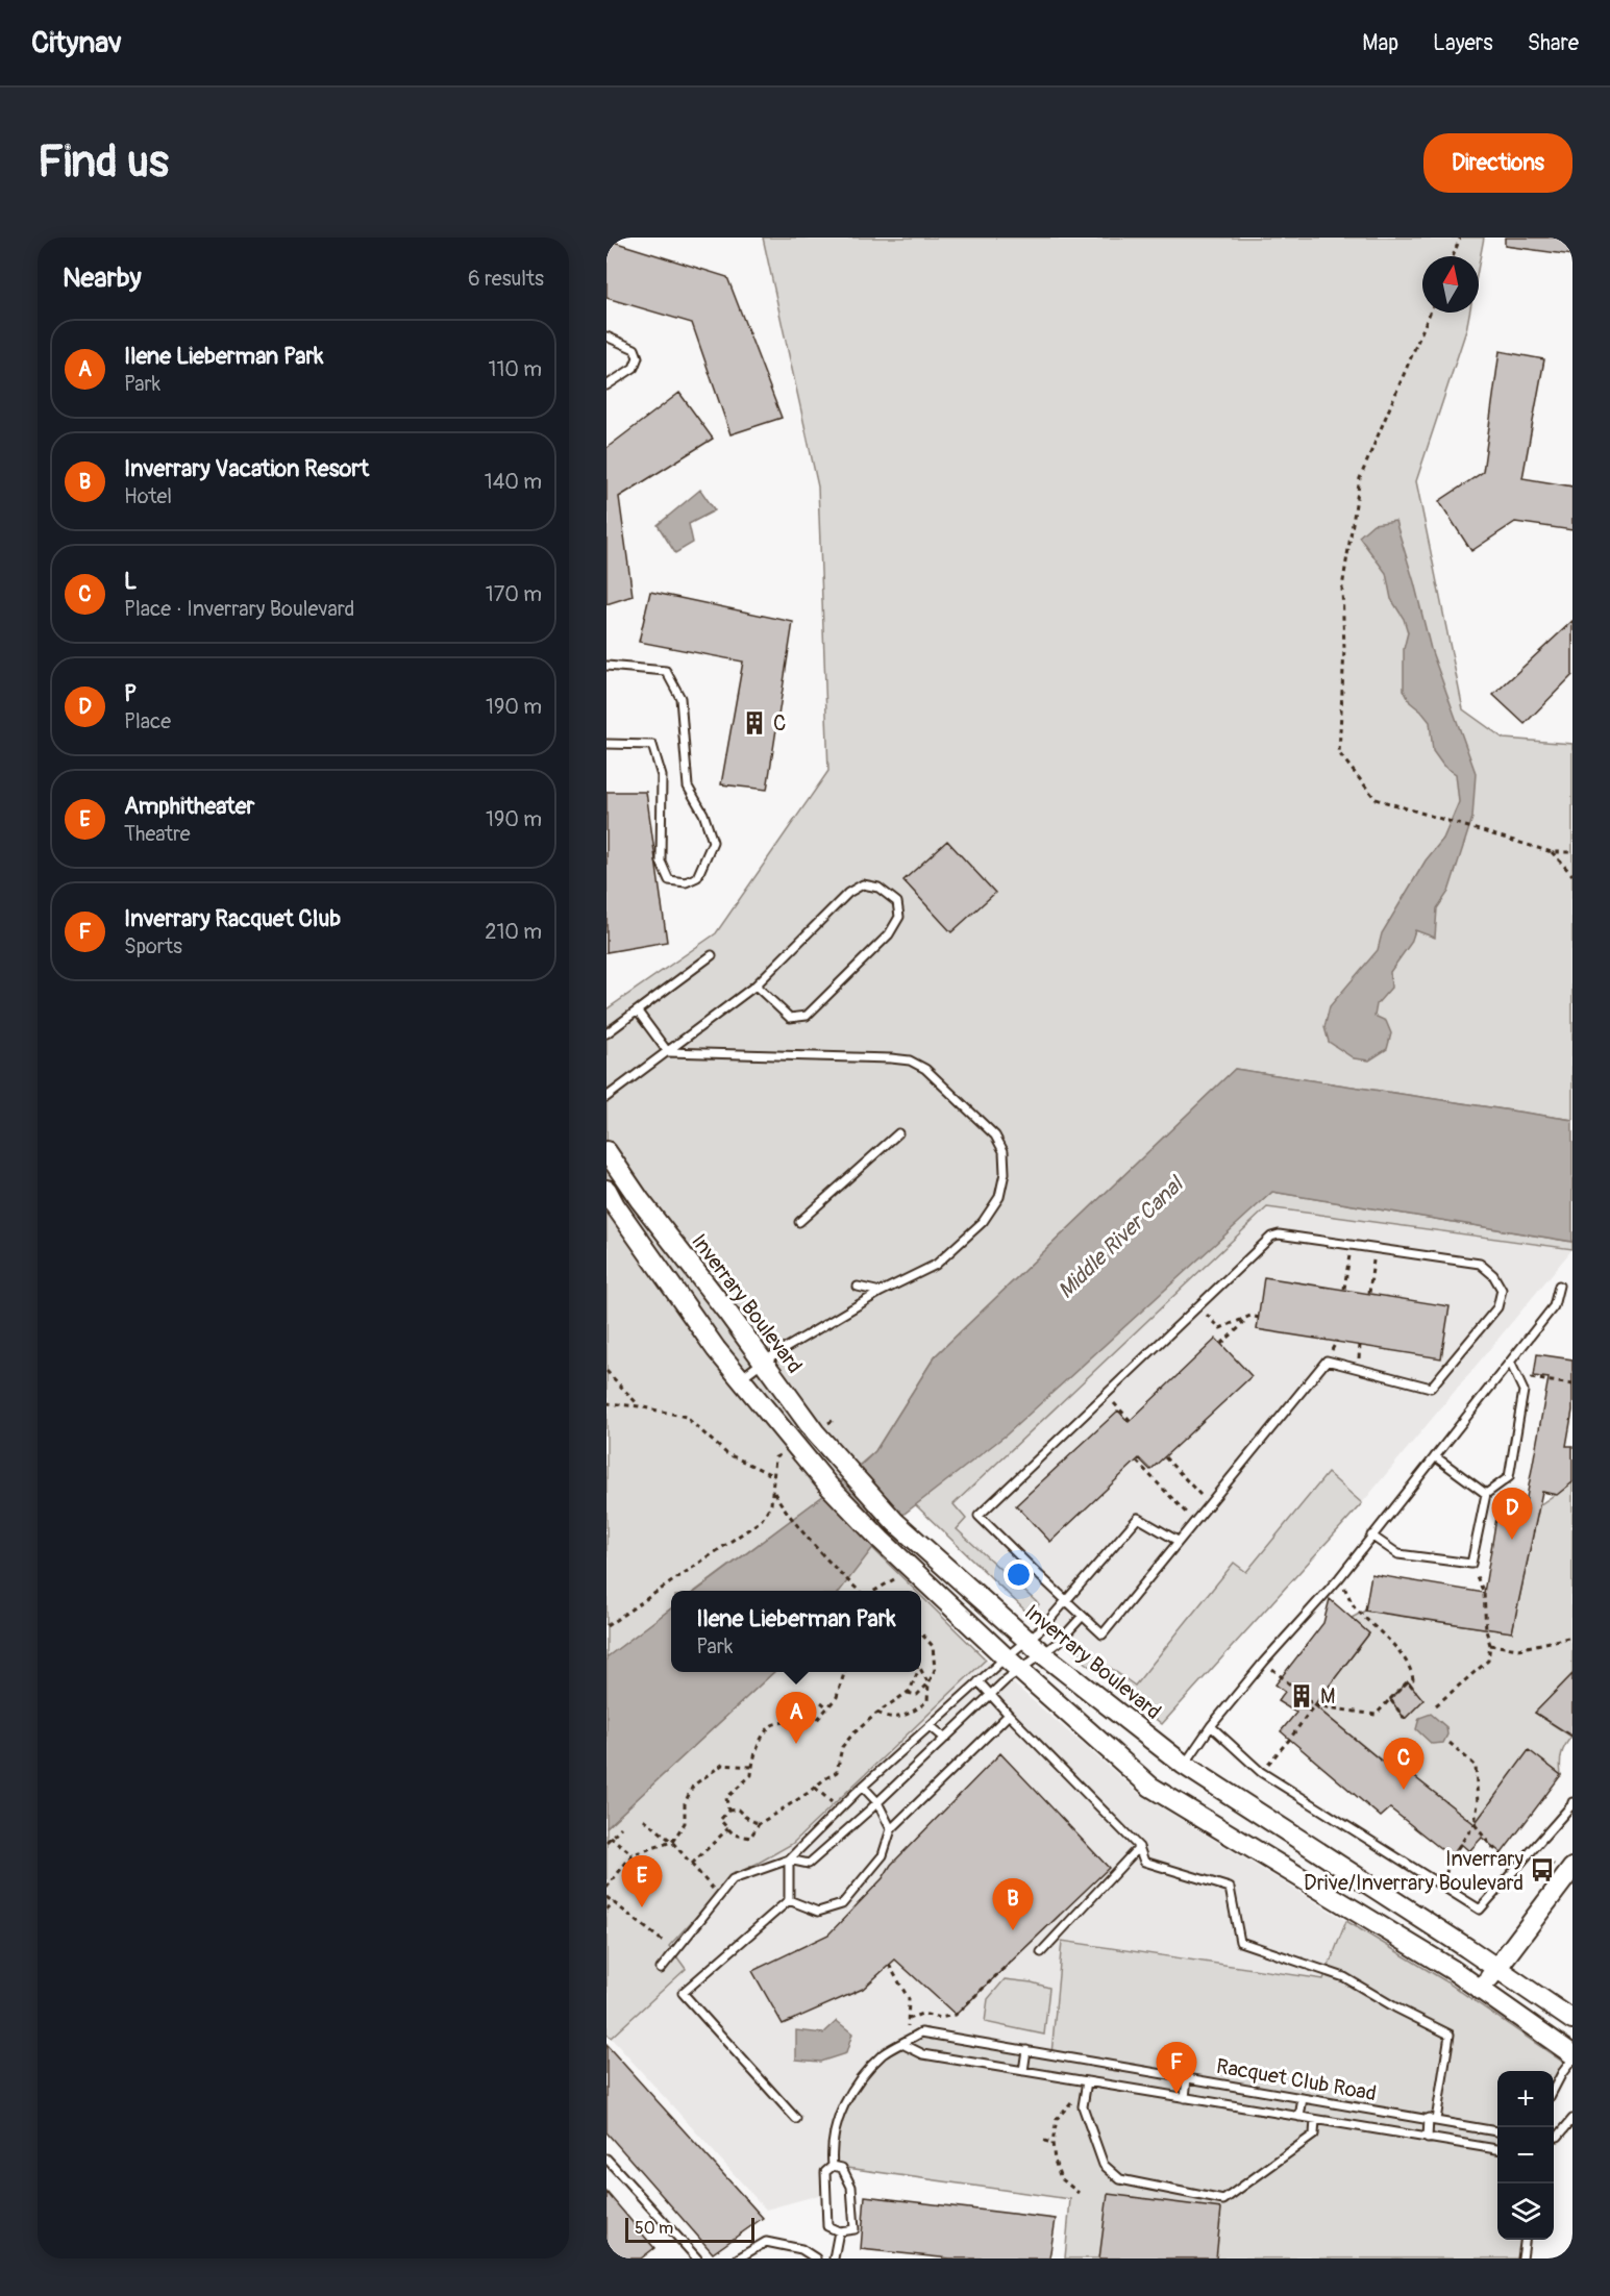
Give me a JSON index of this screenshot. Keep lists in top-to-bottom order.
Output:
{
  "streets": {
    "street": ["Inverrary Boulevard"],
    "lane": ["Racquet Club Road"]
  },
  "water": ["Middle River Canal"],
  "places": {
    "building": ["C", "M"],
    "bus stop": ["Inverrary Drive/Inverrary Boulevard"]
  },
  "scale_bar": "50 m",
  "north": "top",
  "page": {
    "header": "Citynav",
    "nav": ["Map", "Layers", "Share"],
    "buttons": "Directions",
    "title": "Find us",
    "heading": ["Nearby", "6 results"],
    "list": [
      {
        "mark": "A",
        "name": "Ilene Lieberman Park",
        "note": "Park",
        "value": "110 m"
      },
      {
        "mark": "B",
        "name": "Inverrary Vacation Resort",
        "note": "Hotel",
        "value": "140 m"
      },
      {
        "mark": "C",
        "name": "L",
        "note": "Place · Inverrary Boulevard",
        "value": "170 m"
      },
      {
        "mark": "D",
        "name": "P",
        "note": "Place",
        "value": "190 m"
      },
      {
        "mark": "E",
        "name": "Amphitheater",
        "note": "Theatre",
        "value": "190 m"
      },
      {
        "mark": "F",
        "name": "Inverrary Racquet Club",
        "note": "Sports",
        "value": "210 m"
      }
    ],
    "pins": [
      "D",
      "A",
      "C",
      "E",
      "B",
      "F"
    ],
    "popup": ["Ilene Lieberman Park", "Park"],
    "map_buttons": ["+", "−"],
    "scale": "50 m"
  }
}
